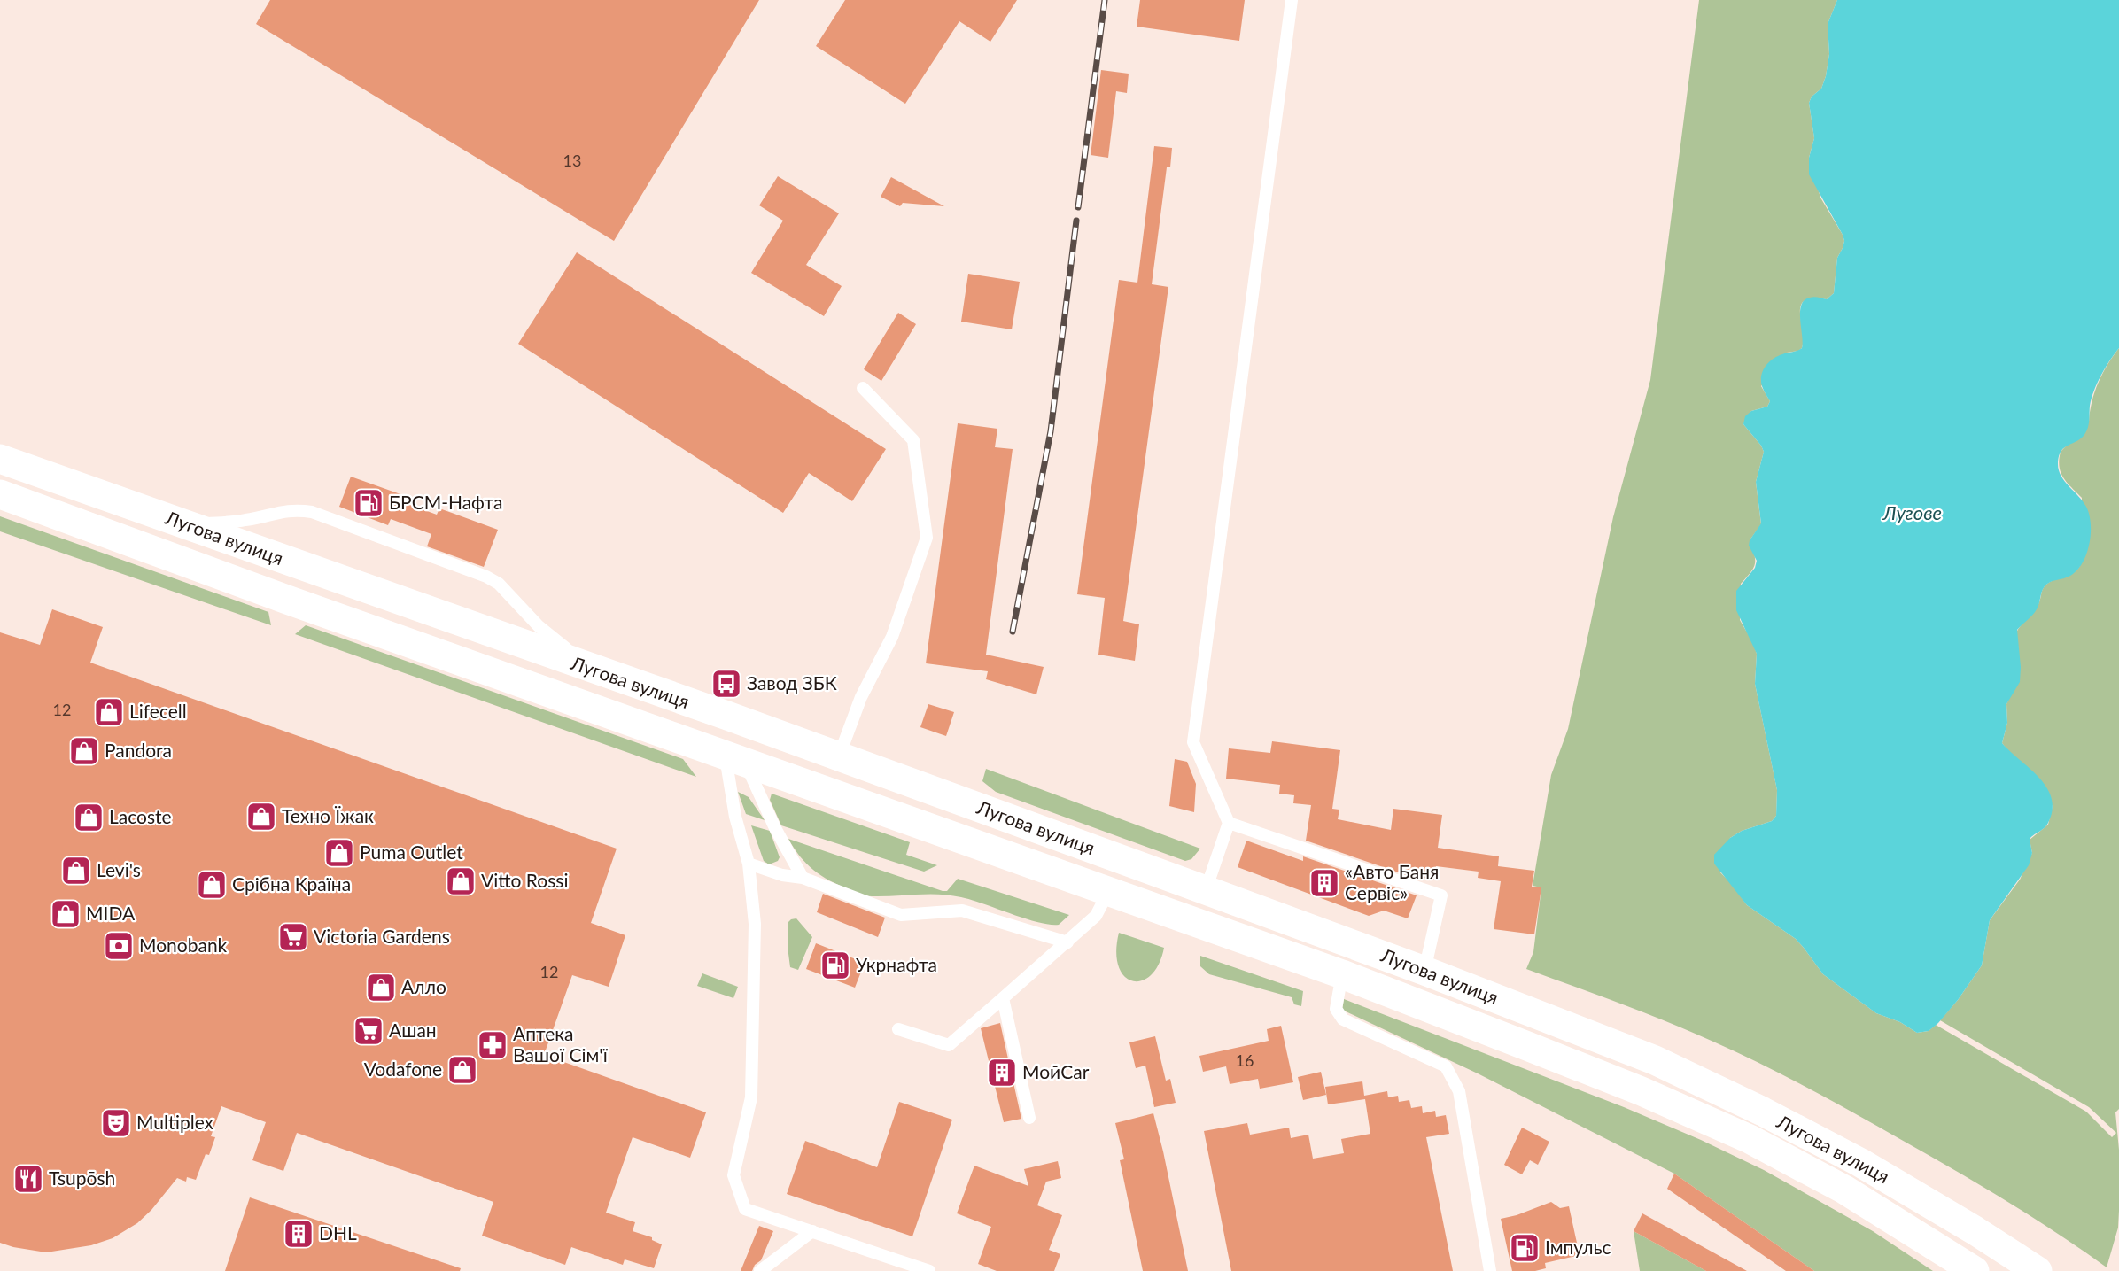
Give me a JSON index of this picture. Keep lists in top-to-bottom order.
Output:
{
  "streets": {
    "main road": ["Лугова вулиця"]
  },
  "water": ["Лугове"],
  "places": {
    "fuel station": ["БРСМ-Нафта", "Укрнафта", "Імпульс"],
    "bus stop": ["Завод ЗБК"],
    "shop": [
      "Lifecell",
      "Pandora",
      "Техно Їжак",
      "Lacoste",
      "Puma Outlet",
      "Levi's",
      "Vitto Rossi",
      "Срібна Країна",
      "MIDA",
      "Алло",
      "Vodafone"
    ],
    "building": ["«Авто Баня Сервіс»", "МойCar", "DHL"],
    "supermarket": ["Victoria Gardens", "Ашан"],
    "bank": ["Monobank"],
    "pharmacy": ["Аптека Вашої Сім'ї"],
    "theatre": ["Multiplex"],
    "restaurant": ["Tsupōsh"]
  },
  "house_numbers": [
    "13",
    "12",
    "12",
    "16"
  ]
}
